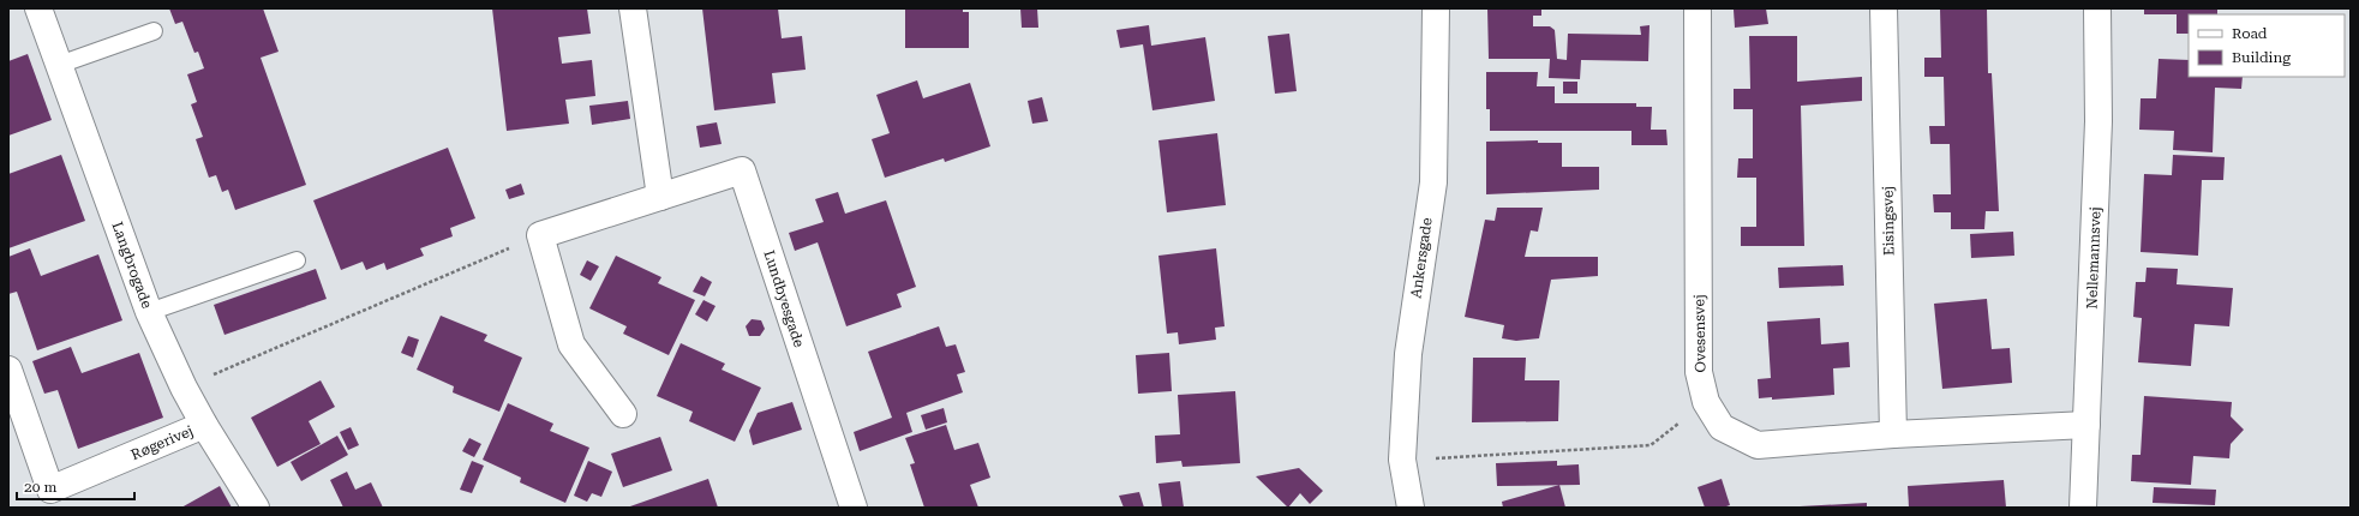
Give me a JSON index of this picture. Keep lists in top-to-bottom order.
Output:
{
  "streets": {
    "street": [
      "Eisingsvej",
      "Ankersgade",
      "Nellemannsvej",
      "Langbrogade",
      "Lundbyesgade",
      "Ovesensvej",
      "Røgerivej"
    ]
  },
  "crossings": [
    ["Eisingsvej", "Ovesensvej"],
    ["Nellemannsvej", "Ovesensvej"],
    ["Langbrogade", "Røgerivej"]
  ],
  "legend": ["Road", "Building"],
  "scale_bar": "20 m"
}
